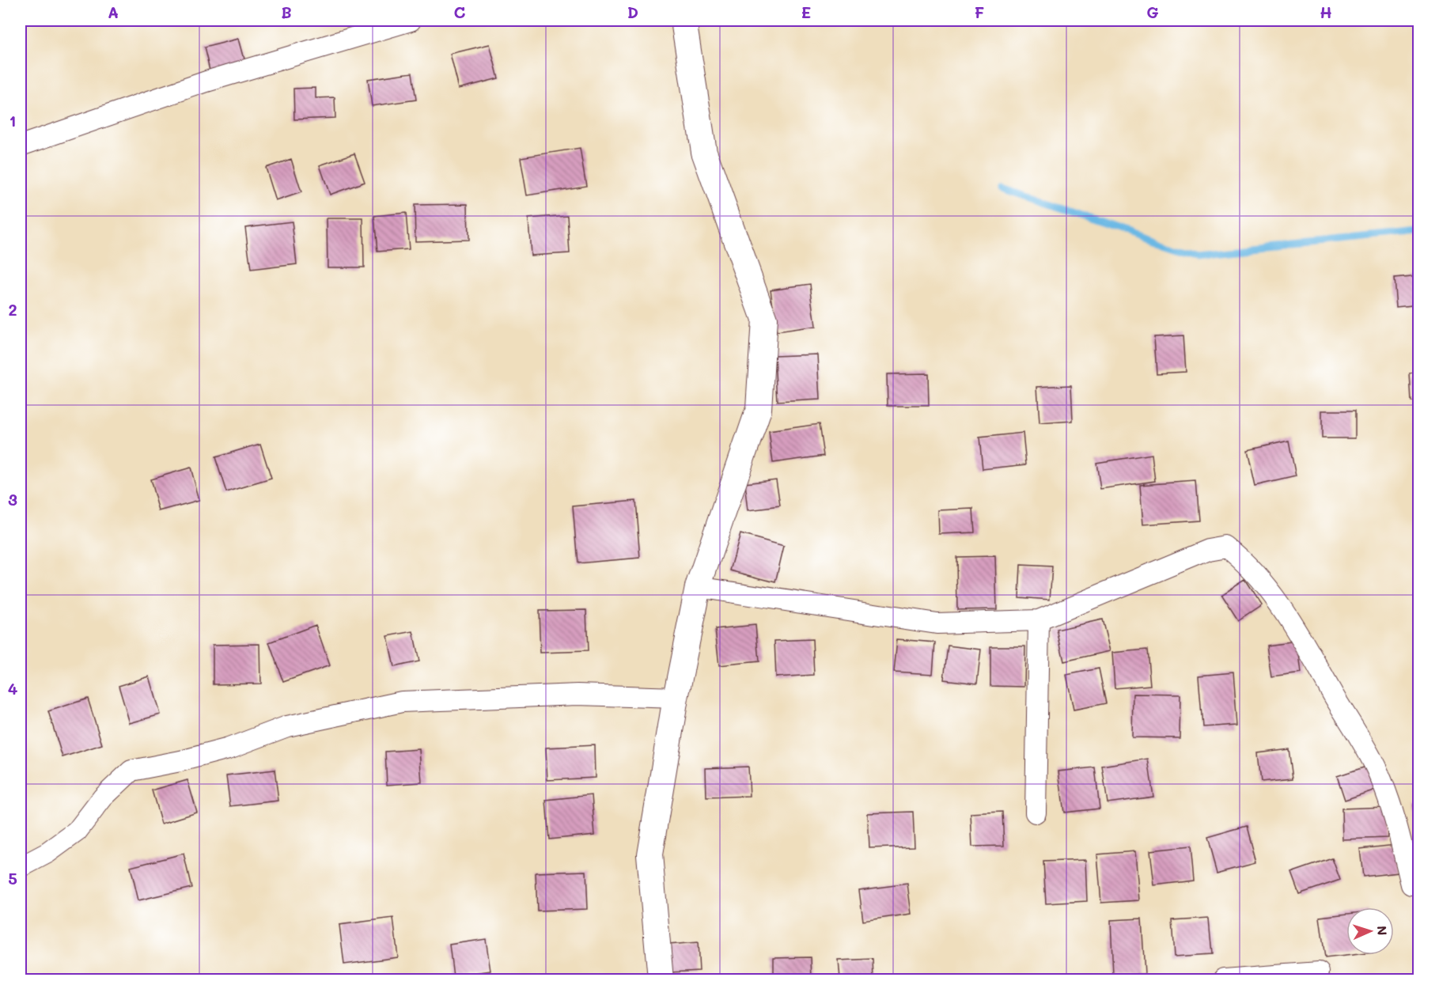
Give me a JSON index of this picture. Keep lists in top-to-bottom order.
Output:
{
  "north": "right",
  "grid": {
    "columns": [
      "A",
      "B",
      "C",
      "D",
      "E",
      "F",
      "G",
      "H"
    ],
    "rows": [
      "1",
      "2",
      "3",
      "4",
      "5"
    ]
  }
}
